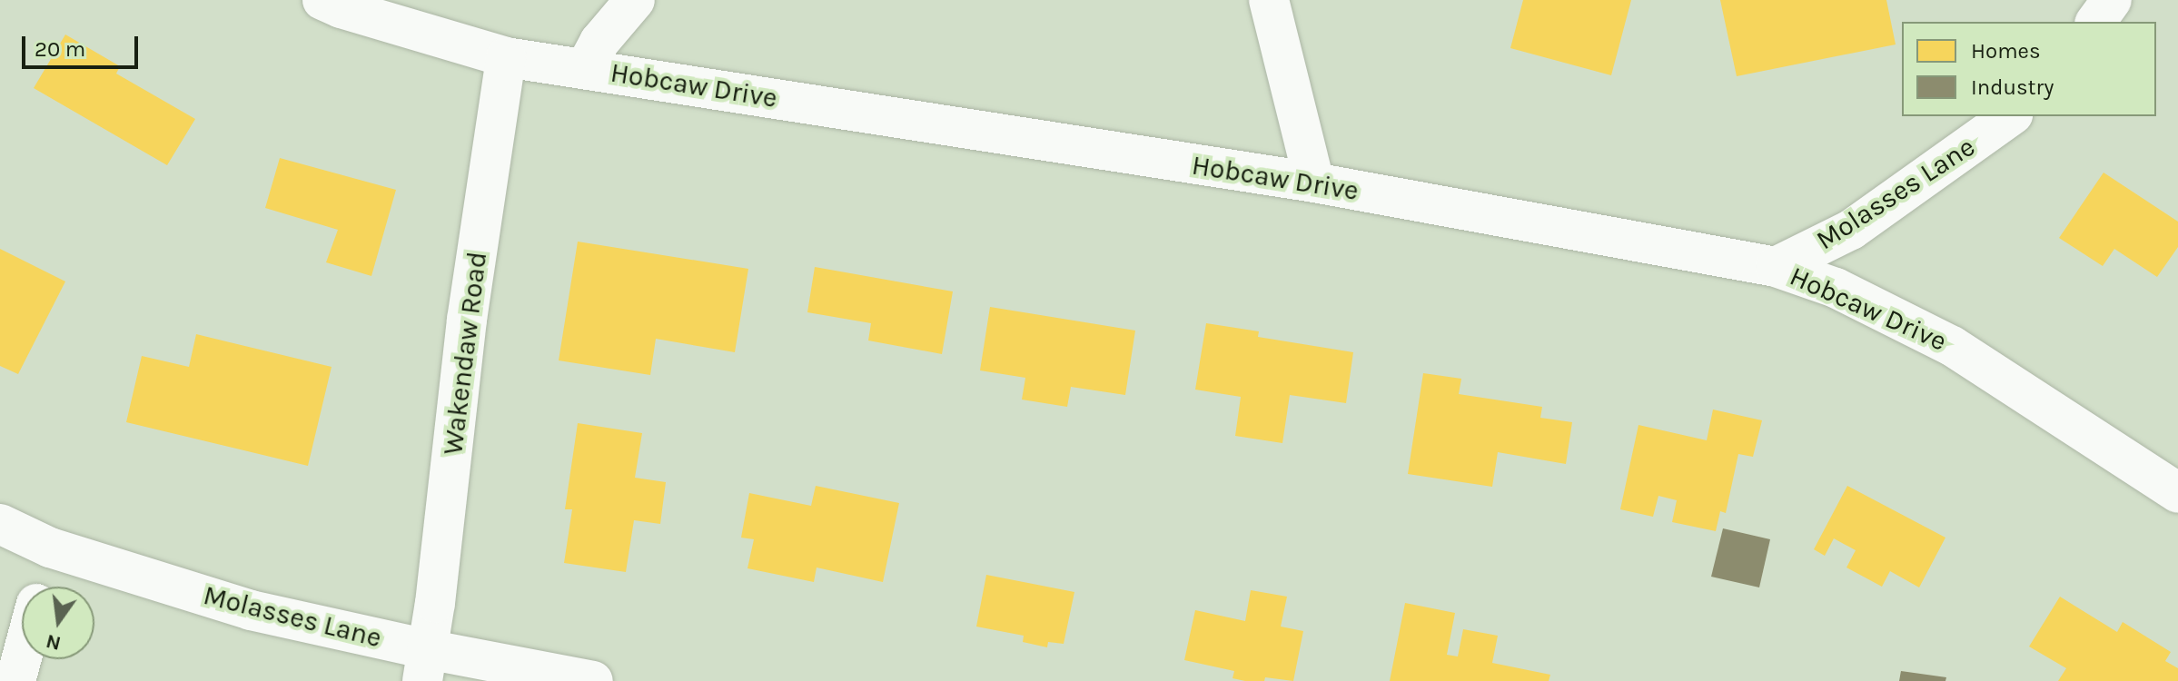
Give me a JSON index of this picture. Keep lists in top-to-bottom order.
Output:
{
  "streets": {
    "street": ["Hobcaw Drive", "Molasses Lane", "Wakendaw Road"]
  },
  "crossings": [
    ["Hobcaw Drive", "Molasses Lane"],
    ["Hobcaw Drive", "Wakendaw Road"],
    ["Molasses Lane", "Wakendaw Road"]
  ],
  "legend": ["Homes", "Industry"],
  "scale_bar": "20 m",
  "north": "bottom"
}
